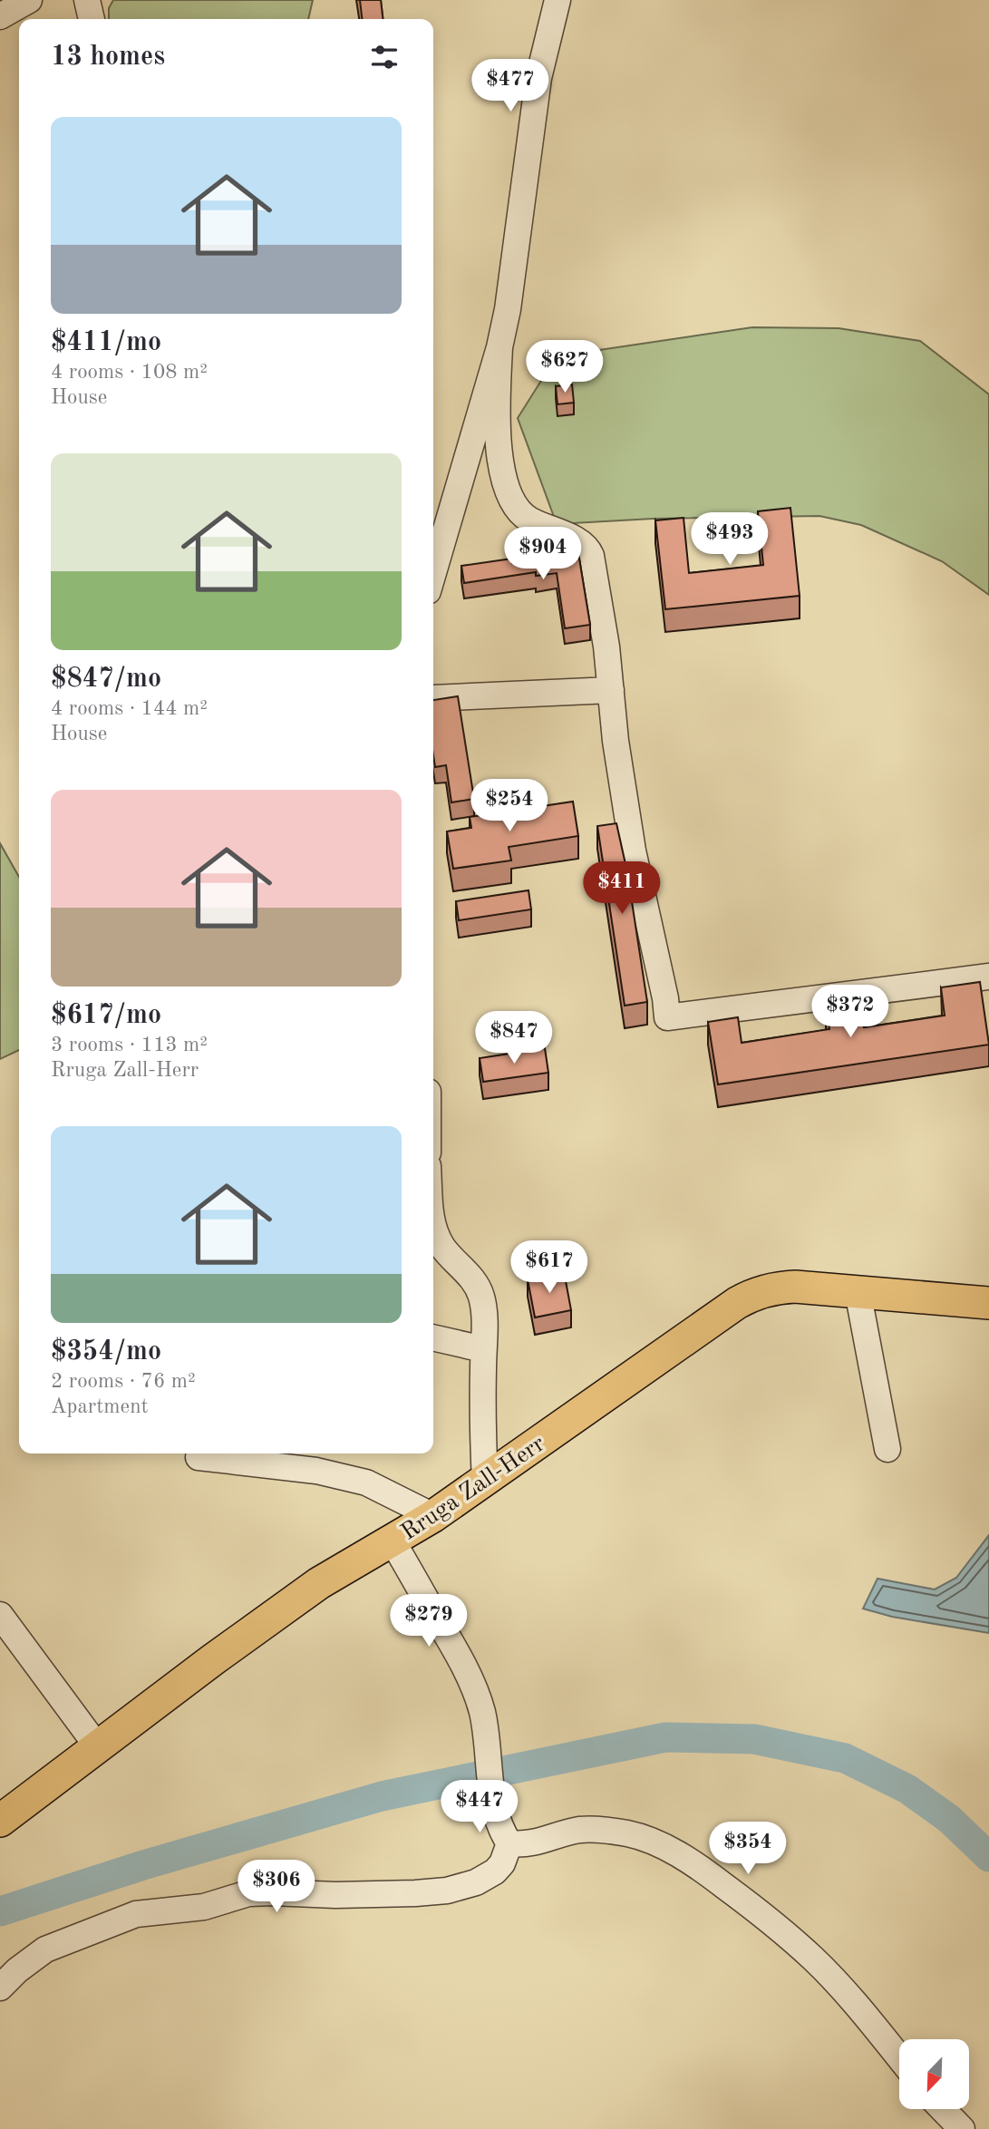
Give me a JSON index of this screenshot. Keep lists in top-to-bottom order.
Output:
{
  "streets": {
    "main road": ["Rruga Zall-Herr"]
  },
  "north": "bottom left",
  "page": {
    "heading": "13 homes",
    "price": [
      "$477",
      "$627",
      "$493",
      "$904",
      "$254",
      "$411",
      "$372",
      "$847",
      "$617",
      "$279",
      "$447",
      "$354",
      "$306"
    ],
    "list": [
      {
        "name": "$411/mo",
        "note": "4 rooms · 108 m² · House"
      },
      {
        "name": "$847/mo",
        "note": "4 rooms · 144 m² · House"
      },
      {
        "name": "$617/mo",
        "note": "3 rooms · 113 m² · Rruga Zall-Herr"
      },
      {
        "name": "$354/mo",
        "note": "2 rooms · 76 m² · Apartment"
      }
    ]
  }
}
